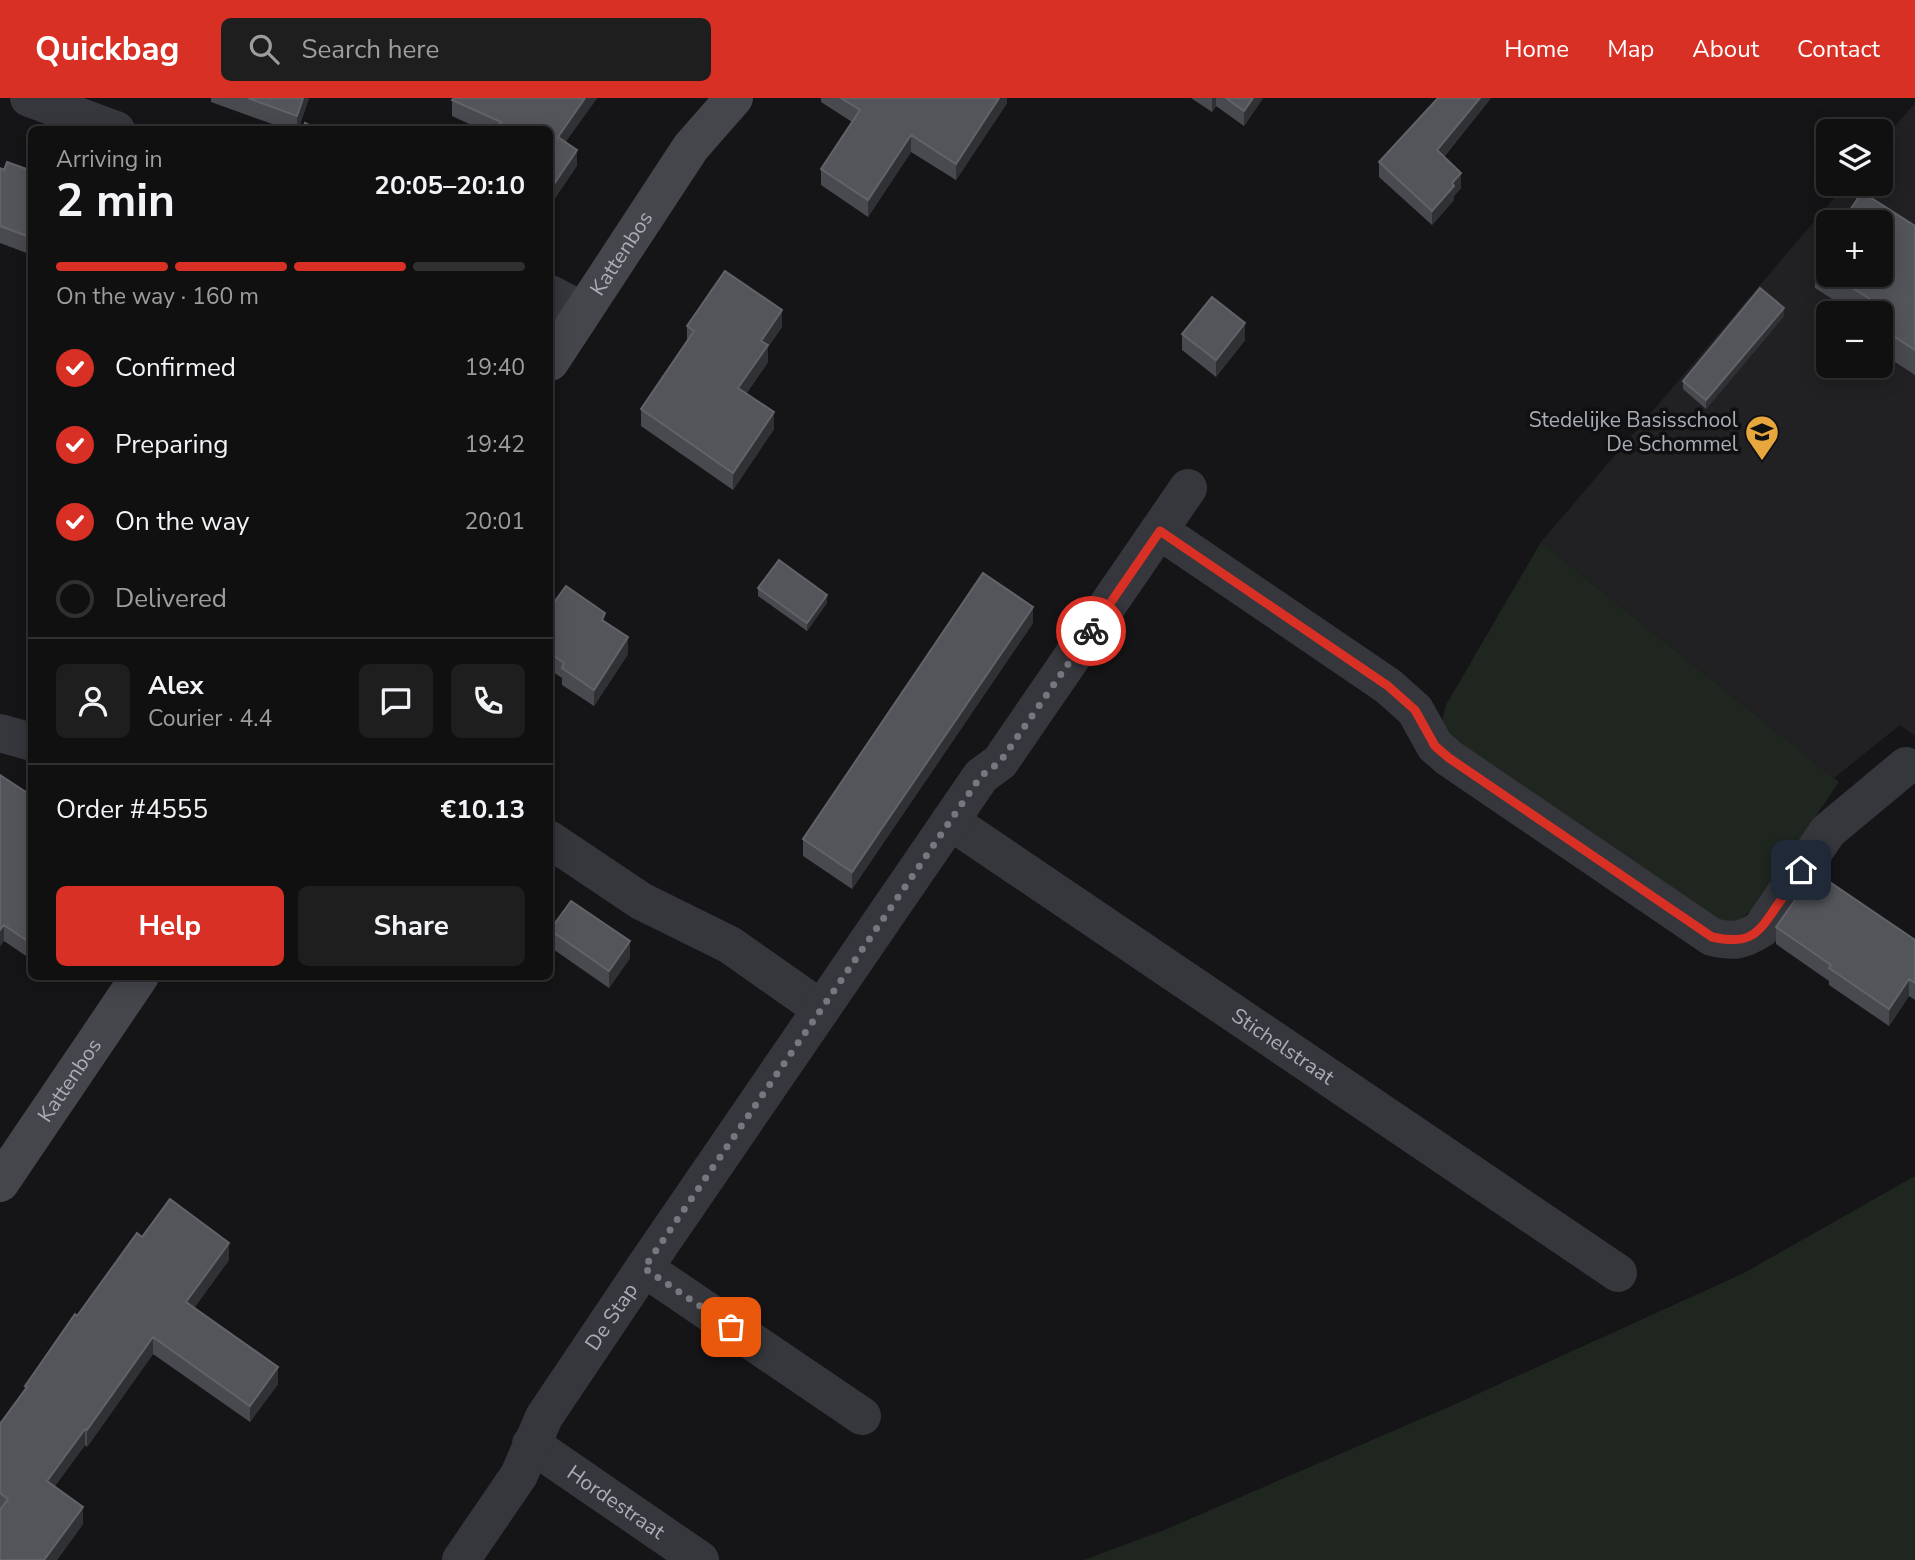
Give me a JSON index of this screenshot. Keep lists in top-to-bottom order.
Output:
{
  "streets": {
    "main road": ["Kattenbos"],
    "street": ["Stichelstraat", "De Stap", "Hordestraat"]
  },
  "crossings": [
    ["Stichelstraat", "De Stap"],
    ["De Stap", "Hordestraat"]
  ],
  "places": {
    "school or university": ["Stedelijke Basisschool De Schommel"]
  },
  "page": {
    "header": "Quickbag",
    "search": "Search here",
    "nav": [
      "Home",
      "Map",
      "About",
      "Contact"
    ],
    "map_buttons": ["+", "−"],
    "heading": ["2 min", "Arriving in", "20:05–20:10"],
    "panel": [
      "Alex",
      "Courier · 4.4",
      "Order #4555",
      "€10.13"
    ],
    "bar": "On the way · 160 m",
    "list": [
      ["Confirmed", "19:40"],
      ["Preparing", "19:42"],
      ["On the way", "20:01"],
      "Delivered"
    ],
    "buttons": ["Help", "Share"]
  }
}
